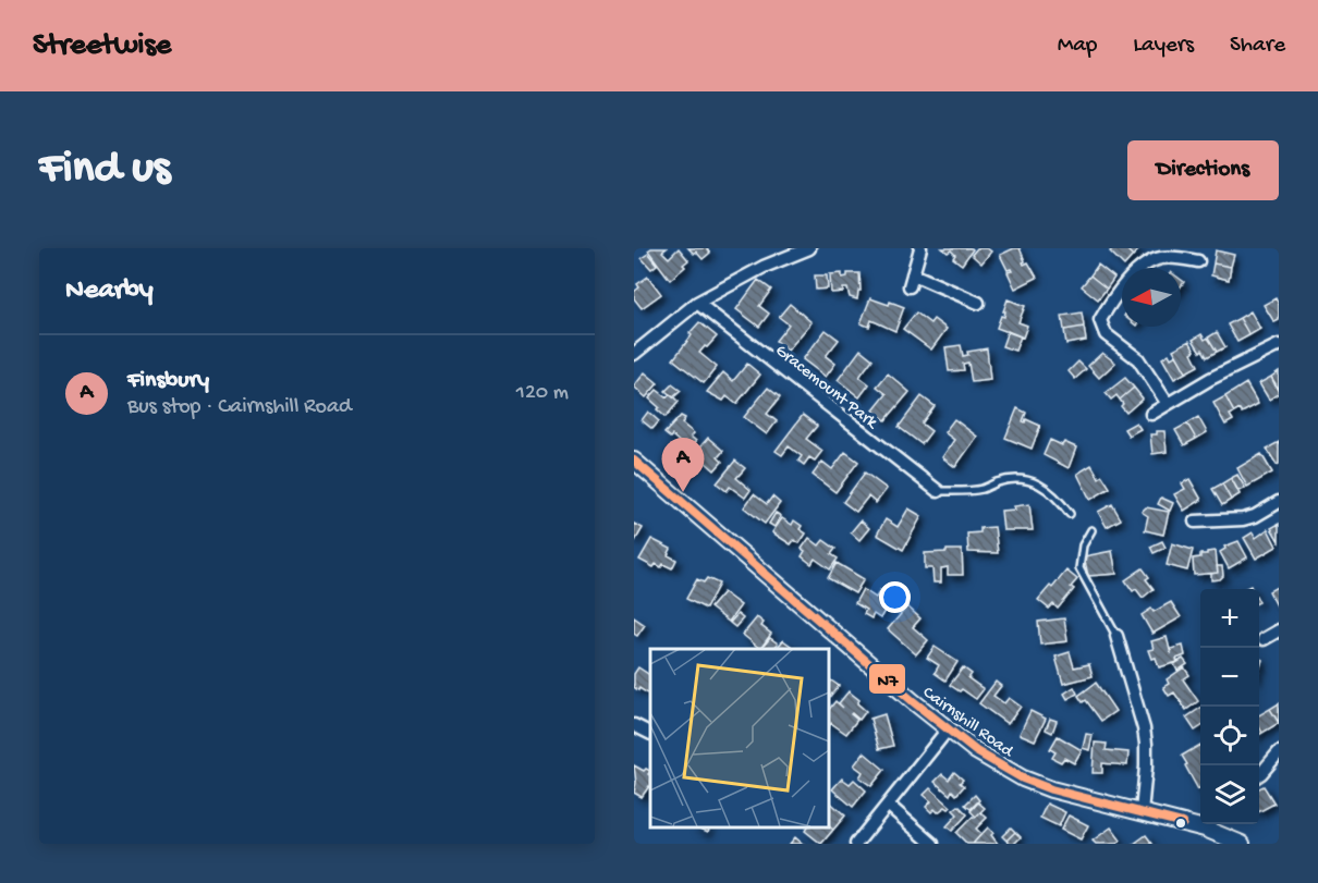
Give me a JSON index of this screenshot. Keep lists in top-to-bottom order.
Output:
{
  "streets": {
    "street": ["Gracemount Park", "Cairnshill Road"]
  },
  "lines": ["transit line N7"],
  "north": "left",
  "page": {
    "header": "Streetwise",
    "nav": ["Map", "Layers", "Share"],
    "buttons": "Directions",
    "title": "Find us",
    "heading": "Nearby",
    "list": [
      {
        "mark": "A",
        "name": "Finsbury",
        "note": "Bus stop · Cairnshill Road",
        "value": "120 m"
      }
    ],
    "pins": "A",
    "map_buttons": ["+", "−"]
  }
}
